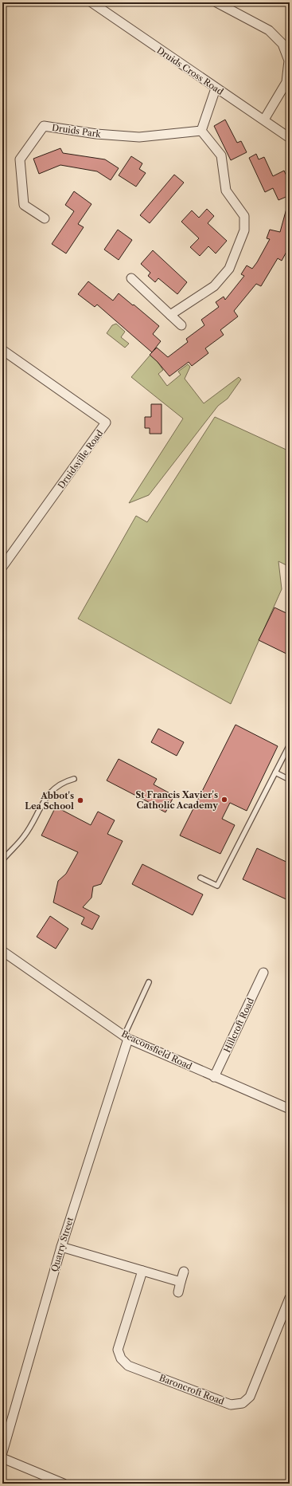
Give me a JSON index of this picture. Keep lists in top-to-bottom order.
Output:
{
  "streets": {
    "street": [
      "Druids Cross Road",
      "Druids Park",
      "Druidsville Road",
      "Hillcroft Road",
      "Beaconsfield Road",
      "Quarry Street",
      "Baroncroft Road"
    ]
  },
  "crossings": [
    ["Hillcroft Road", "Beaconsfield Road"],
    ["Beaconsfield Road", "Quarry Street"]
  ],
  "places": ["St Francis Xavier's Catholic Academy", "Abbot's Lea School"]
}
